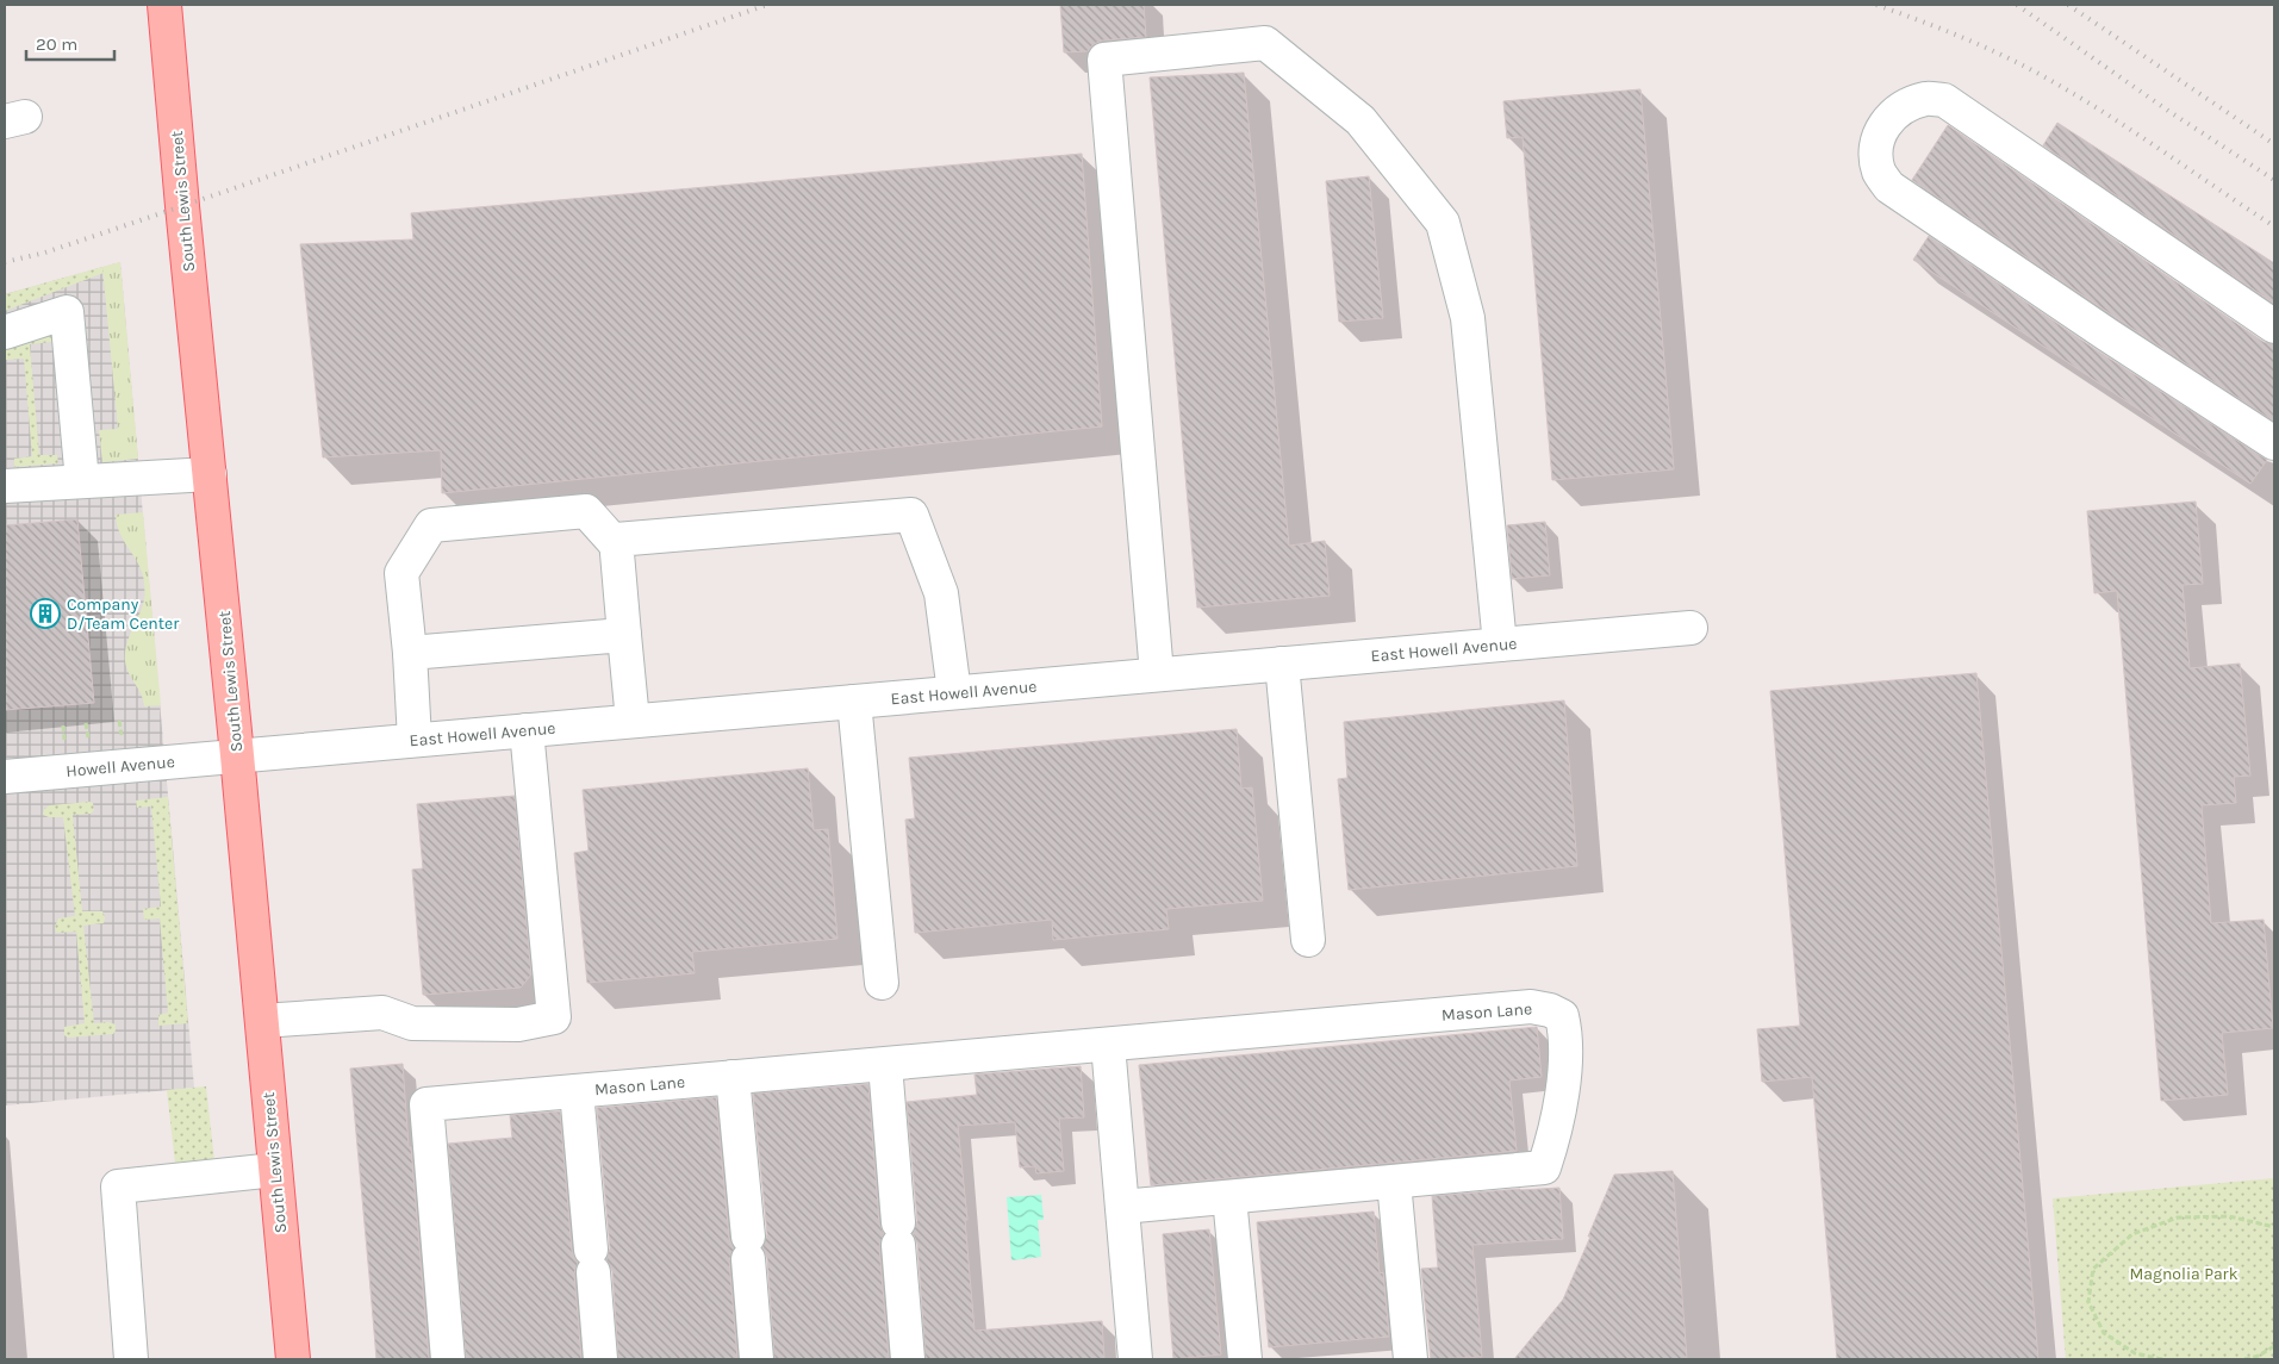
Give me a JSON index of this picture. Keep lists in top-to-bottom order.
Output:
{
  "streets": {
    "main road": ["South Lewis Street"],
    "street": ["East Howell Avenue", "Howell Avenue", "Mason Lane"]
  },
  "crossings": [
    ["South Lewis Street", "East Howell Avenue"],
    ["South Lewis Street", "Howell Avenue"],
    ["East Howell Avenue", "Howell Avenue"]
  ],
  "parks": ["Magnolia Park"],
  "places": {
    "building": ["Company D/Team Center"]
  },
  "scale_bar": "20 m"
}
